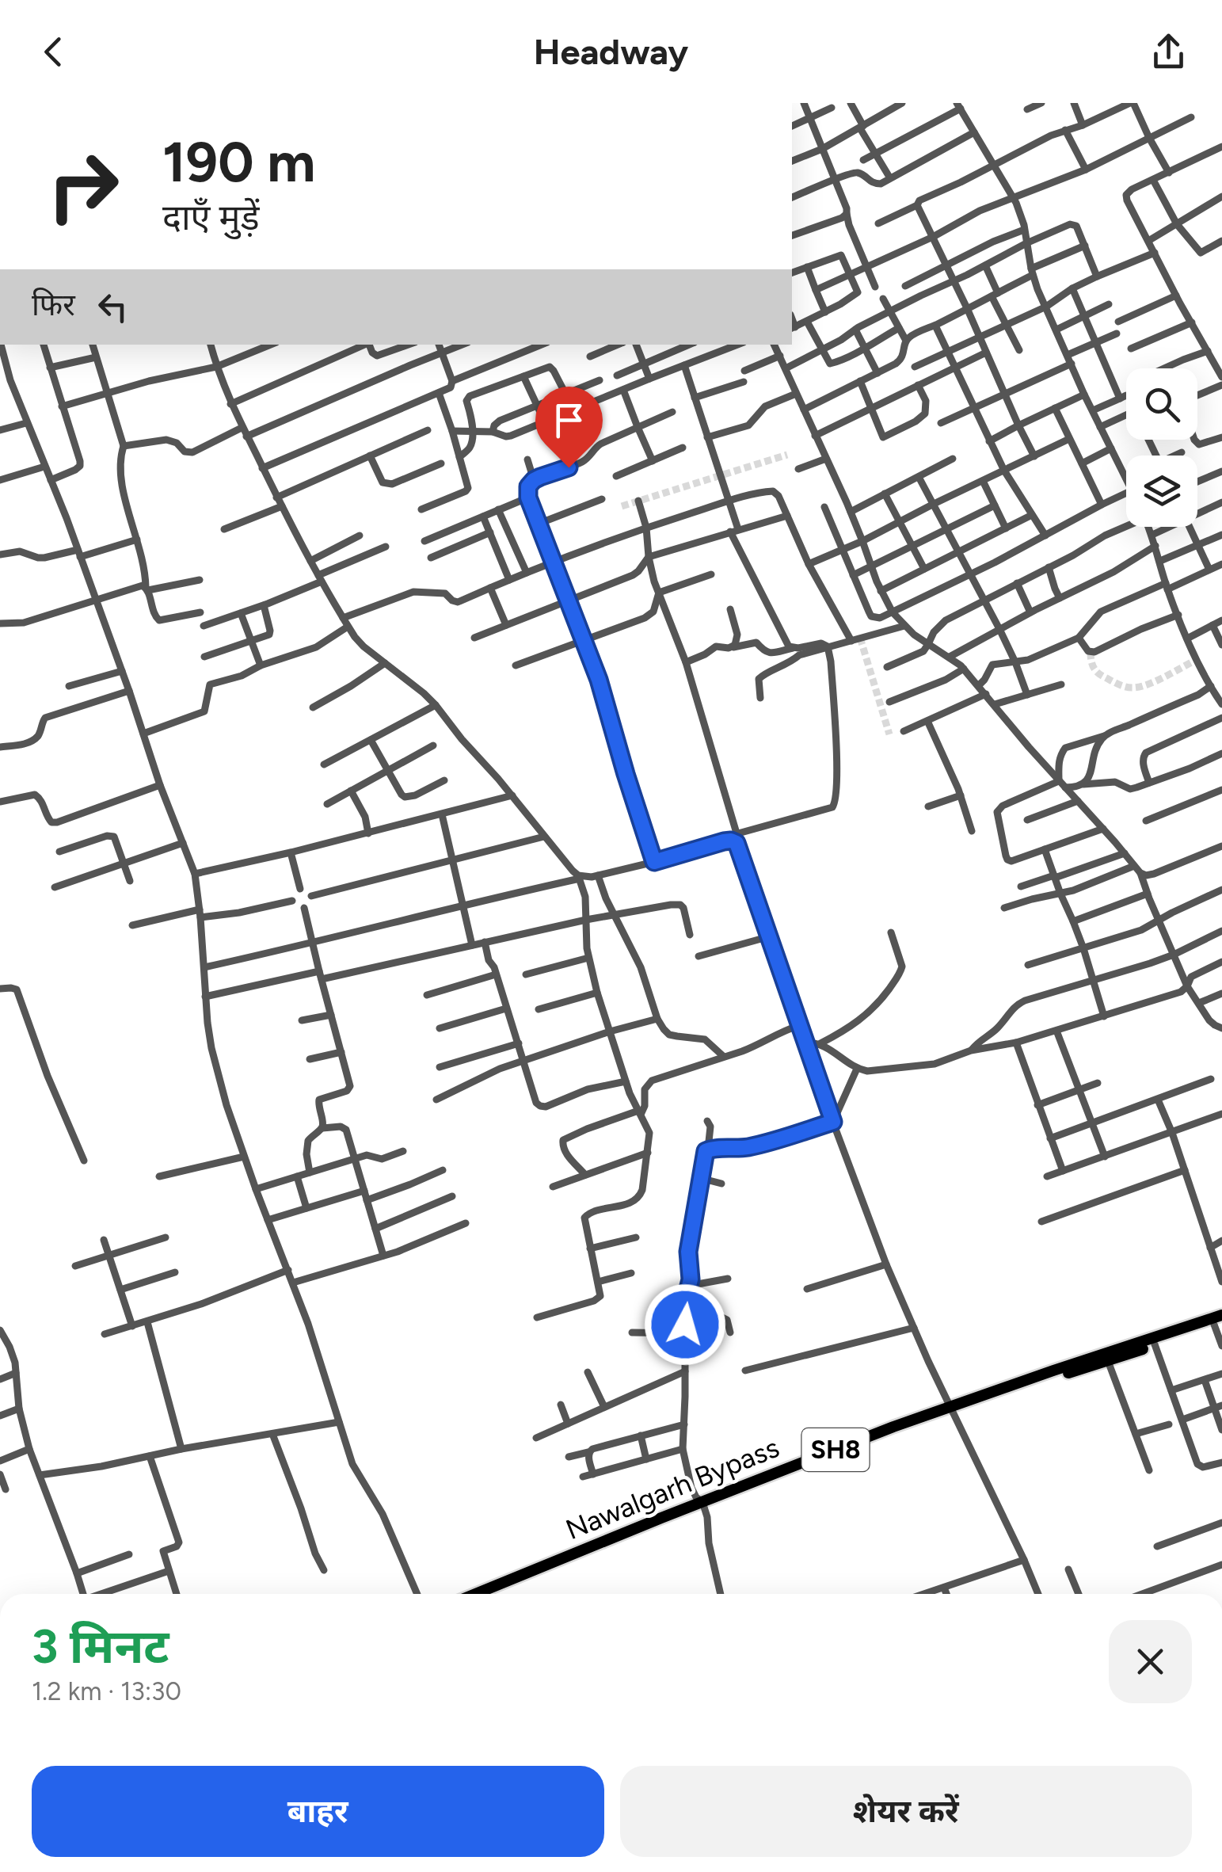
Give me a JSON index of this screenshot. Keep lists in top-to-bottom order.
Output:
{
  "streets": {
    "main road": ["SH8", "Nawalgarh Bypass"]
  },
  "page": {
    "header": "Headway",
    "turn": ["190 m", "दाएँ मुड़ें"],
    "then": "फिर",
    "heading": ["3 मिनट", "1.2 km · 13:30"],
    "buttons": ["बाहर", "शेयर करें"]
  }
}
